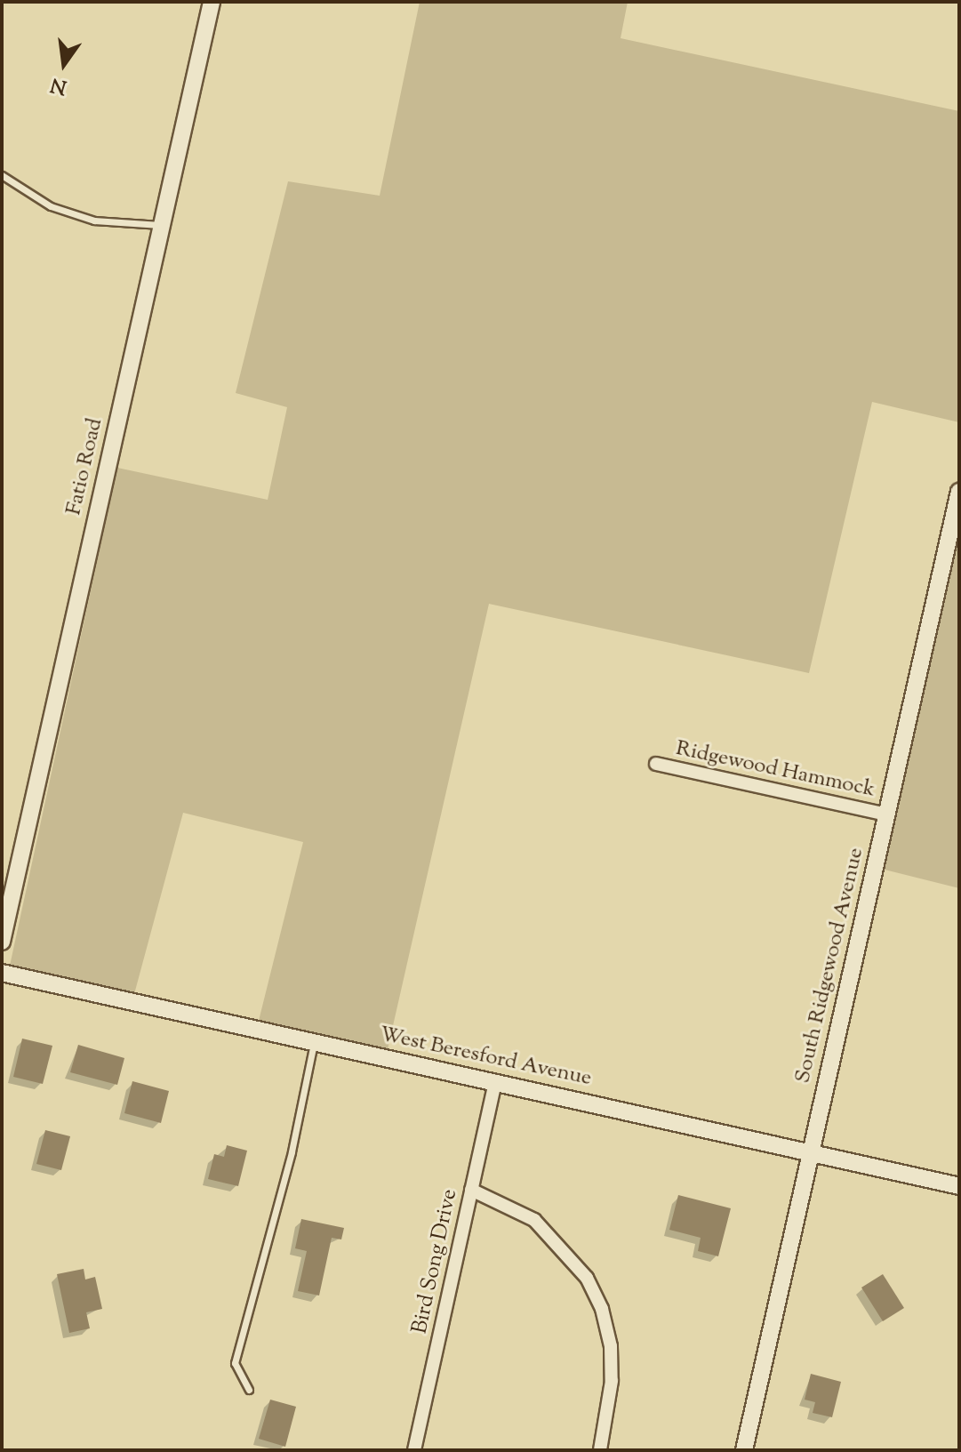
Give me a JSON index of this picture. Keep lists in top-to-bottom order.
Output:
{
  "streets": {
    "street": [
      "Fatio Road",
      "Ridgewood Hammock",
      "South Ridgewood Avenue",
      "West Beresford Avenue",
      "Bird Song Drive"
    ]
  },
  "crossings": [
    ["Ridgewood Hammock", "South Ridgewood Avenue"],
    ["South Ridgewood Avenue", "West Beresford Avenue"],
    ["West Beresford Avenue", "Bird Song Drive"]
  ],
  "north": "bottom"
}
